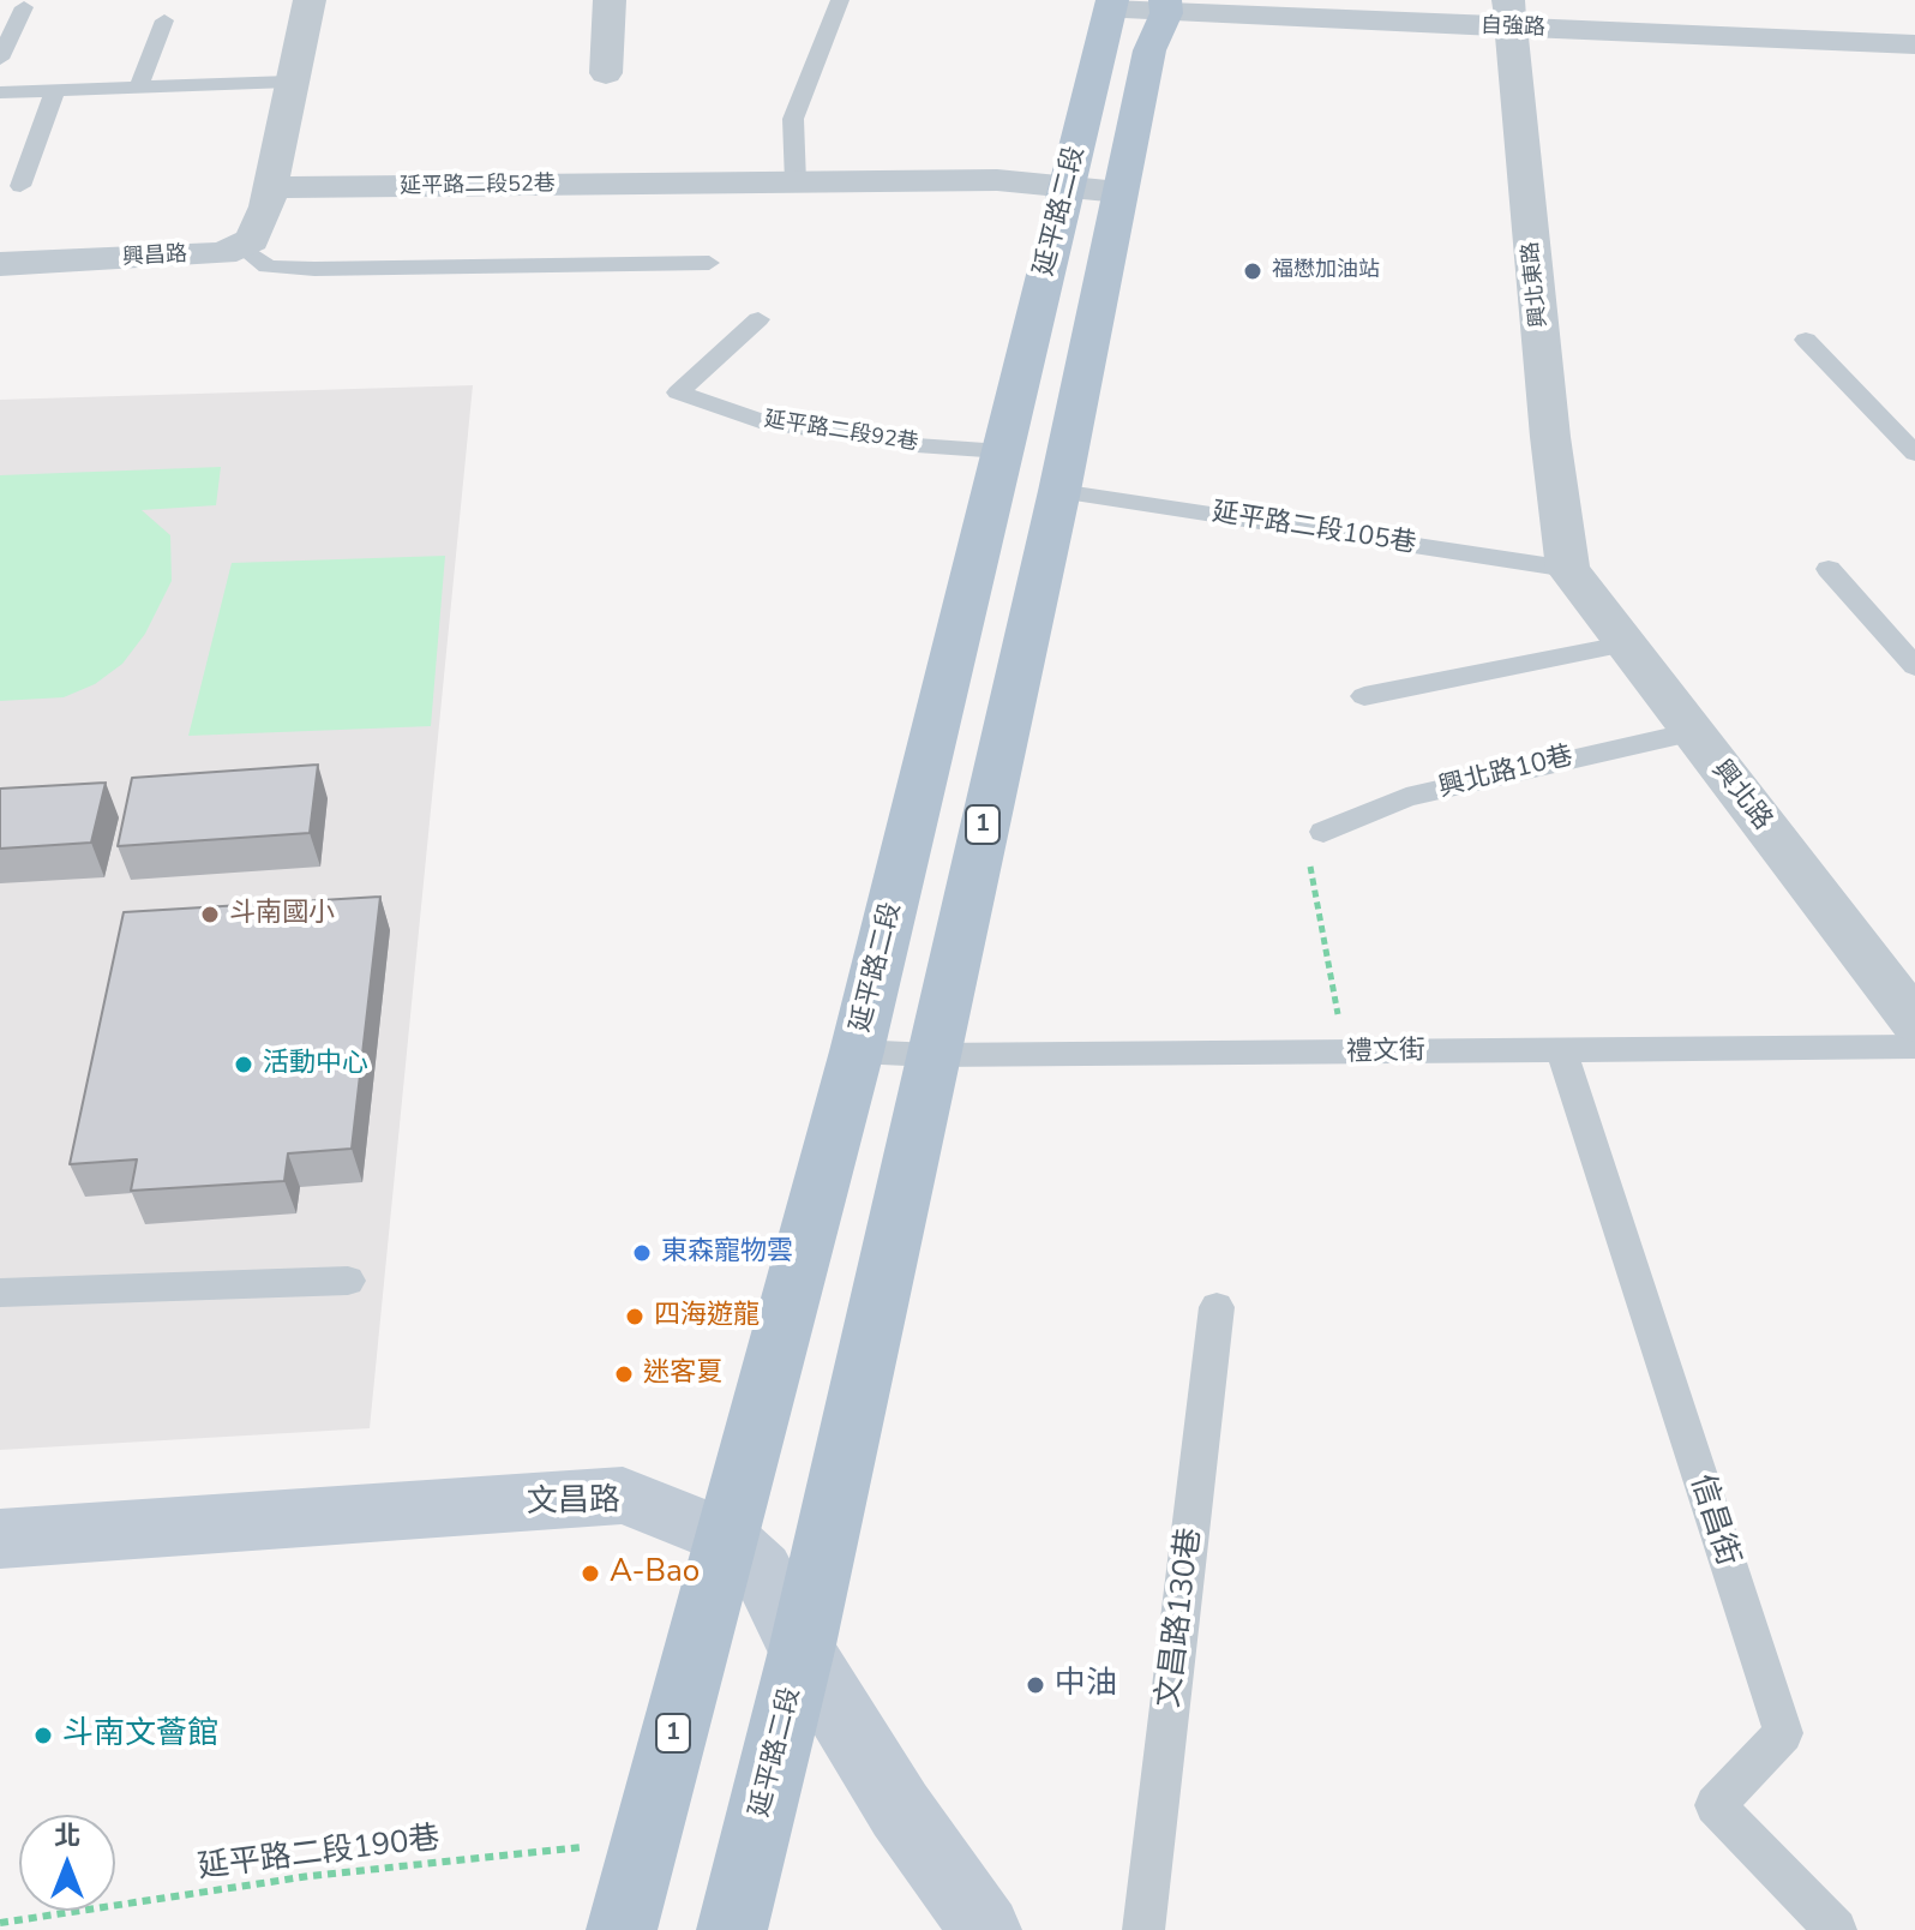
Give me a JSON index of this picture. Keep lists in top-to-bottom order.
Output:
{
  "streets": {
    "main road": ["延平路二段", "1", "文昌路"],
    "street": [
      "自強路",
      "延平路二段52巷",
      "興昌路",
      "興北東路",
      "興北路"
    ],
    "lane": [
      "延平路二段92巷",
      "延平路二段105巷",
      "興北路10巷",
      "禮文街",
      "信昌街",
      "文昌路130巷"
    ],
    "path": ["延平路二段190巷"]
  },
  "crossings": [
    ["自強路", "延平路二段"],
    ["自強路", "興北東路"],
    ["延平路二段52巷", "延平路二段"],
    ["延平路二段", "延平路二段92巷"],
    ["延平路二段", "延平路二段105巷"],
    ["延平路二段", "禮文街"],
    ["延平路二段", "文昌路"],
    ["延平路二段", "延平路二段190巷"],
    ["興北東路", "延平路二段105巷"],
    ["興北東路", "興北路"],
    ["延平路二段105巷", "興北路"],
    ["興北路10巷", "興北路"],
    ["禮文街", "信昌街"]
  ],
  "places": [
    "福懋加油站",
    "斗南國小",
    "活動中心",
    "東森寵物雲",
    "四海遊龍",
    "迷客夏",
    "A-Bao",
    "中油",
    "斗南文薈館"
  ],
  "north": "top"
}
